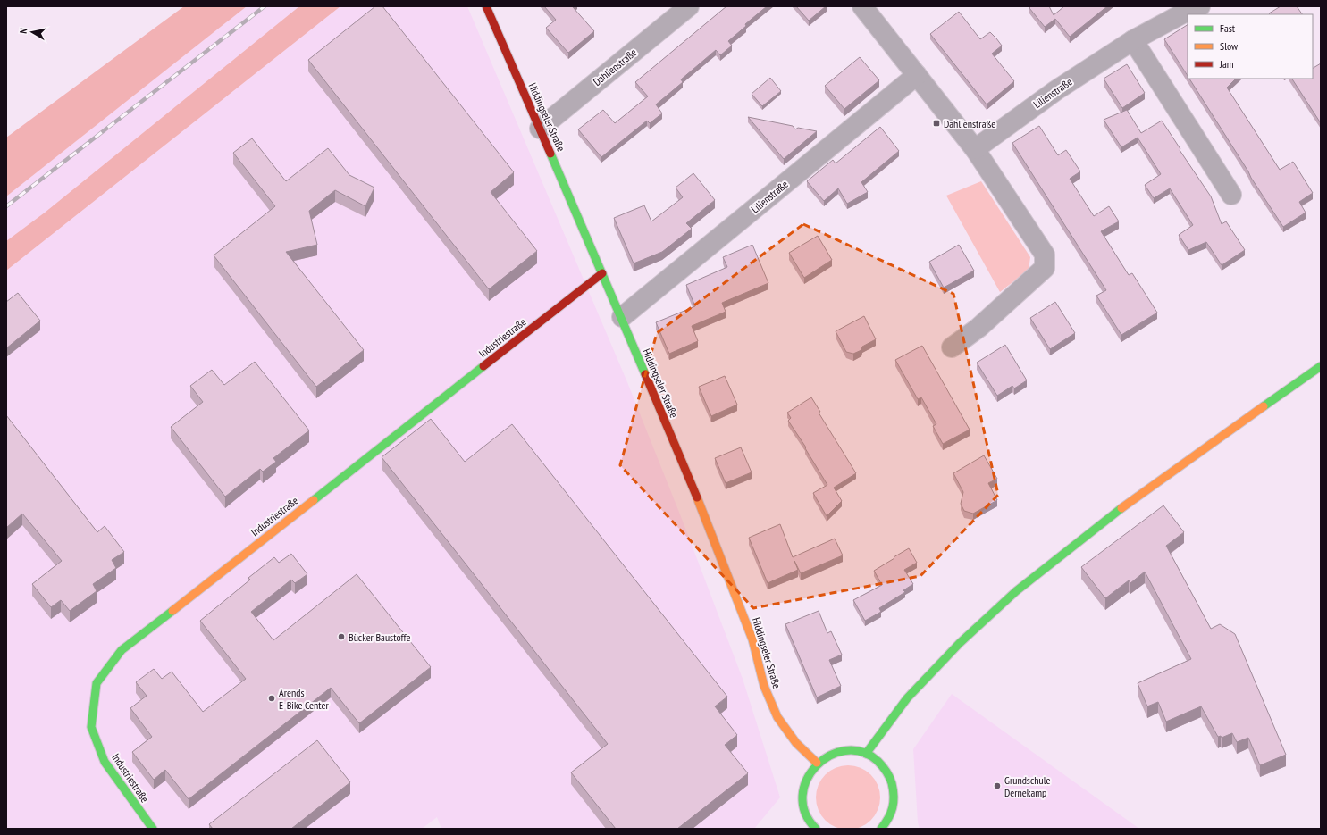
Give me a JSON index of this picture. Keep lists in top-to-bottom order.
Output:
{
  "streets": {
    "street": [
      "Dahlienstraße",
      "Lilienstraße",
      "Hiddingseler Straße",
      "Industriestraße"
    ]
  },
  "crossings": [
    ["Dahlienstraße", "Hiddingseler Straße"],
    ["Lilienstraße", "Hiddingseler Straße"],
    ["Hiddingseler Straße", "Industriestraße"]
  ],
  "places": {
    "transit": ["Dahlienstraße"],
    "other": ["Bücker Baustoffe", "Arends E-Bike Center", "Grundschule Dernekamp"]
  },
  "legend": ["Fast", "Slow", "Jam"],
  "north": "left"
}
